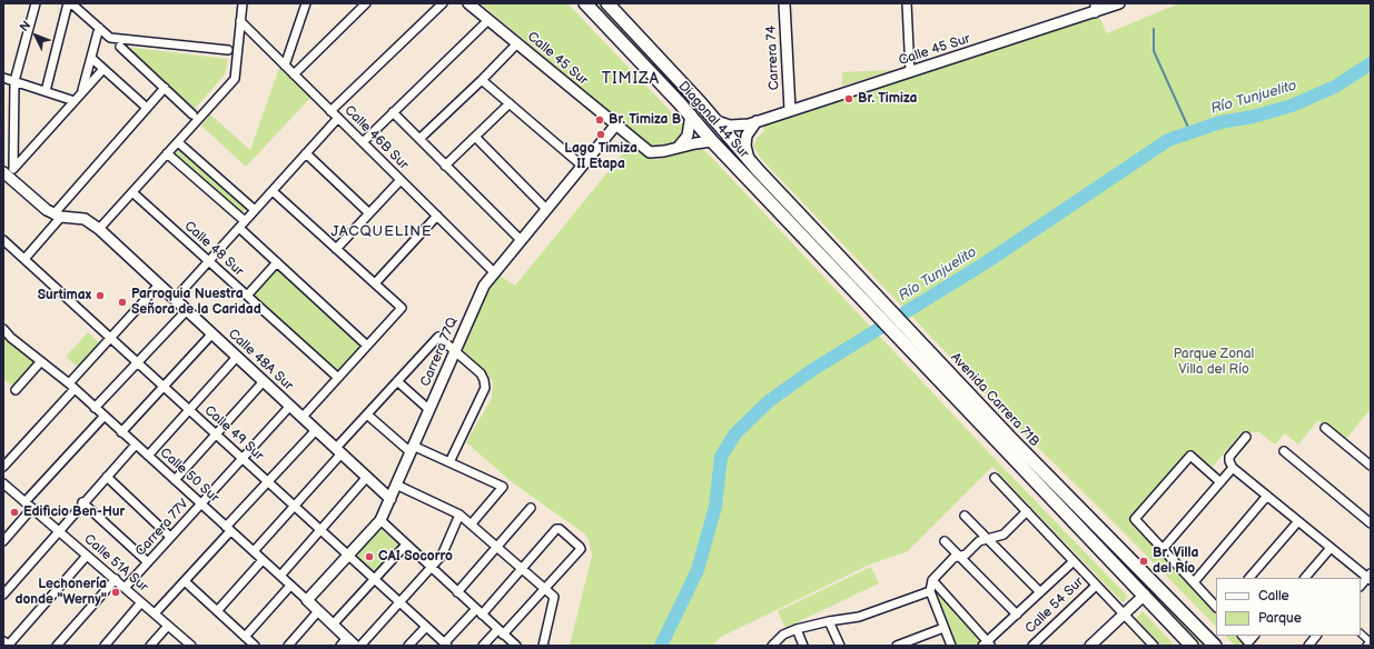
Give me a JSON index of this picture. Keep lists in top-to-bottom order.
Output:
{
  "streets": {
    "main road": ["Diagonal 44 Sur", "Avenida Carrera 71B"],
    "street": [
      "Calle 45 Sur",
      "Carrera 74",
      "Calle 46B Sur",
      "Calle 48 Sur",
      "Carrera 77Q",
      "Calle 48A Sur",
      "Calle 49 Sur",
      "Calle 50 Sur",
      "Carrera 77V",
      "Calle 51A Sur",
      "Calle 54 Sur"
    ]
  },
  "crossings": [
    ["Calle 45 Sur", "Carrera 74"],
    ["Calle 45 Sur", "Diagonal 44 Sur"],
    ["Calle 45 Sur", "Carrera 77Q"],
    ["Diagonal 44 Sur", "Avenida Carrera 71B"],
    ["Calle 46B Sur", "Carrera 77Q"],
    ["Carrera 77Q", "Calle 48A Sur"],
    ["Carrera 77Q", "Calle 49 Sur"],
    ["Carrera 77Q", "Calle 50 Sur"],
    ["Calle 48A Sur", "Carrera 77V"],
    ["Calle 49 Sur", "Carrera 77V"],
    ["Calle 50 Sur", "Carrera 77V"],
    ["Carrera 77V", "Calle 51A Sur"]
  ],
  "districts": ["TIMIZA", "JACQUELINE"],
  "water": ["Río Tunjuelito"],
  "parks": ["Parque Zonal Villa del Río"],
  "places": [
    "Br. Timiza",
    "Br. Timiza B",
    "Lago Timiza II Etapa",
    "Surtimax",
    "Parroquia Nuestra Señora de la Caridad",
    "Edificio Ben-Hur",
    "CAI Socorro",
    "Br. Villa del Río",
    "Lechonería donde \"Werny\""
  ],
  "legend": ["Calle", "Parque"],
  "north": "top left"
}
